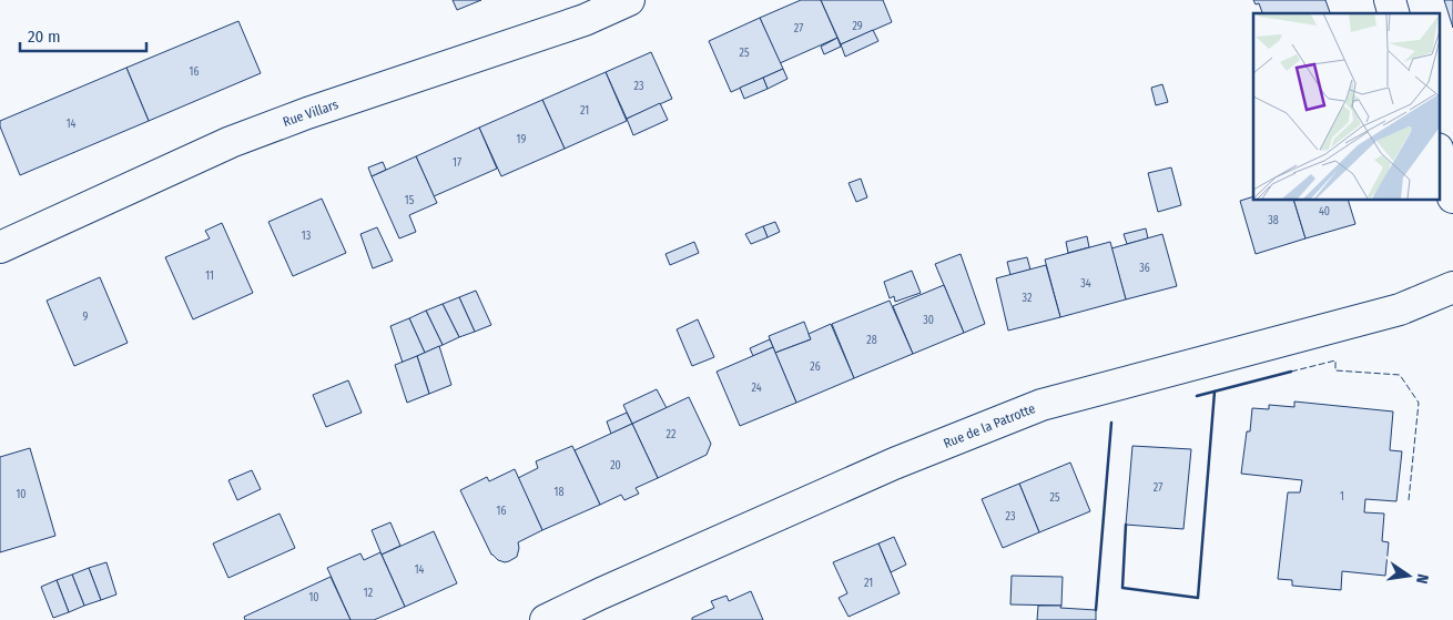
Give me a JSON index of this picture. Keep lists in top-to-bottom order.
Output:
{
  "streets": {
    "street": ["Rue Villars", "Rue de la Patrotte"]
  },
  "house_numbers": [
    "29",
    "27",
    "25",
    "16",
    "23",
    "21",
    "14",
    "19",
    "17",
    "15",
    "40",
    "38",
    "13",
    "36",
    "11",
    "34",
    "32",
    "9",
    "30",
    "28",
    "26",
    "24",
    "22",
    "20",
    "27",
    "18",
    "10",
    "1",
    "25",
    "16",
    "23",
    "14",
    "21",
    "12",
    "10"
  ],
  "scale_bar": "20 m",
  "north": "right"
}
